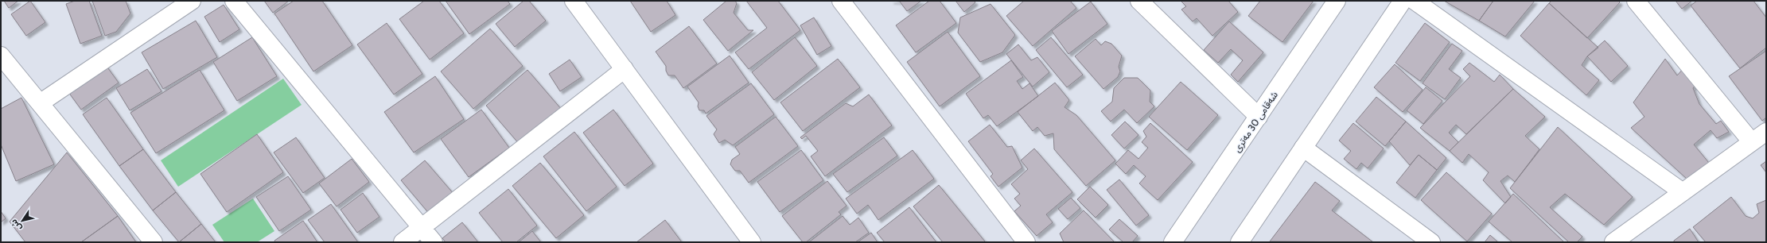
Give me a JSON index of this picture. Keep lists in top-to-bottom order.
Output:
{
  "streets": {
    "street": ["شەقامی 30 مەتری"]
  },
  "north": "bottom left"
}
